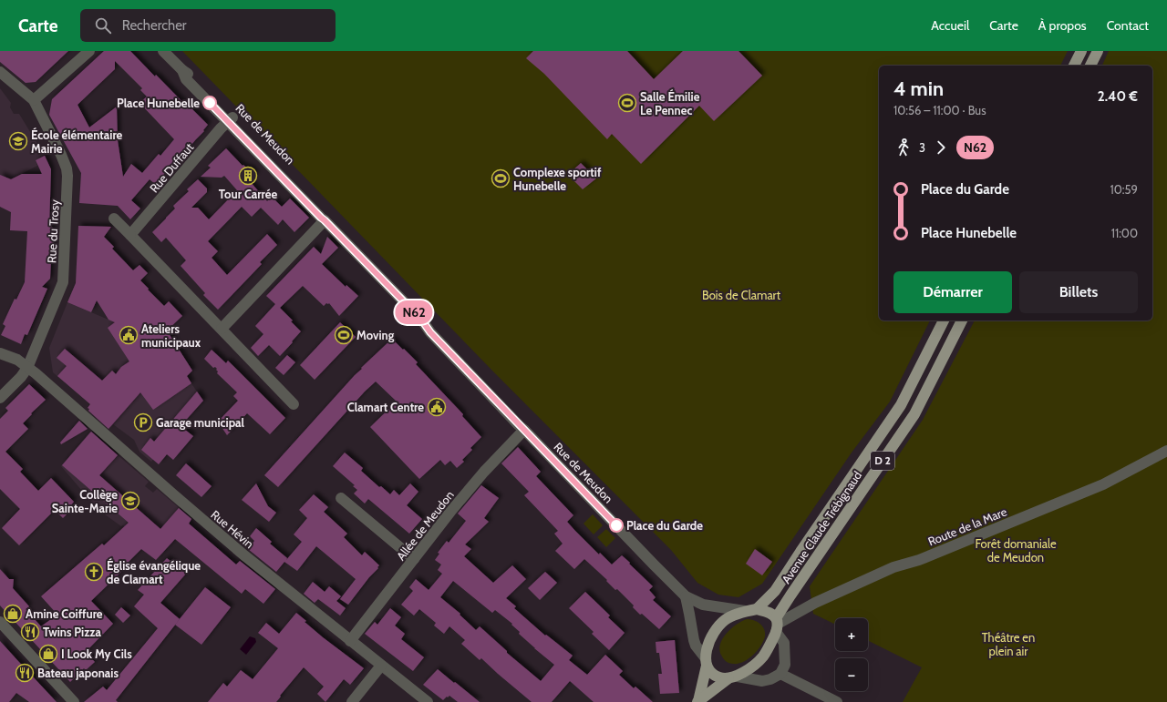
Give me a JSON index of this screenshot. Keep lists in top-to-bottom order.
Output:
{
  "streets": {
    "main road": ["D 2", "Avenue Claude Trébignaud"],
    "street": [
      "Rue de Meudon",
      "Rue Duffaut",
      "Rue du Trosy",
      "Allée de Meudon",
      "Route de la Mare",
      "Rue Hévin"
    ]
  },
  "crossings": [
    ["Rue de Meudon", "Rue Duffaut"],
    ["Rue de Meudon", "Allée de Meudon"],
    ["Rue de Meudon", "Route de la Mare"],
    ["Rue de Meudon", "Avenue Claude Trébignaud"],
    ["Rue du Trosy", "Rue Hévin"],
    ["Allée de Meudon", "Rue Hévin"],
    ["Route de la Mare", "Avenue Claude Trébignaud"]
  ],
  "parks": ["Bois de Clamart", "Forêt domaniale de Meudon", "Théâtre en plein air"],
  "places": {
    "other": ["Place Hunebelle", "Place du Garde"],
    "sports": ["Salle Émilie Le Pennec", "Complexe sportif Hunebelle", "Moving"],
    "school or university": ["École élémentaire Mairie", "Collège Sainte-Marie"],
    "building": ["Tour Carrée"],
    "public building": ["Ateliers municipaux", "Clamart Centre"],
    "parking": ["Garage municipal"],
    "church": ["Église évangélique de Clamart"],
    "shop": ["Amine Coiffure", "I Look My Cils"],
    "restaurant": ["Twins Pizza", "Bateau japonais"]
  },
  "lines": ["bus line N62"],
  "page": {
    "header": "Carte",
    "search": "Rechercher",
    "nav": [
      "Accueil",
      "Carte",
      "À propos",
      "Contact"
    ],
    "on_map": "N62",
    "heading": ["4 min", "10:56 – 11:00 · Bus", "2.40 €"],
    "legs": ["3", "N62"],
    "list": [
      {
        "name": "Place du Garde",
        "value": "10:59"
      },
      {
        "name": "Place Hunebelle",
        "value": "11:00"
      }
    ],
    "buttons": ["Démarrer", "Billets"],
    "map_buttons": ["+", "−"]
  }
}
